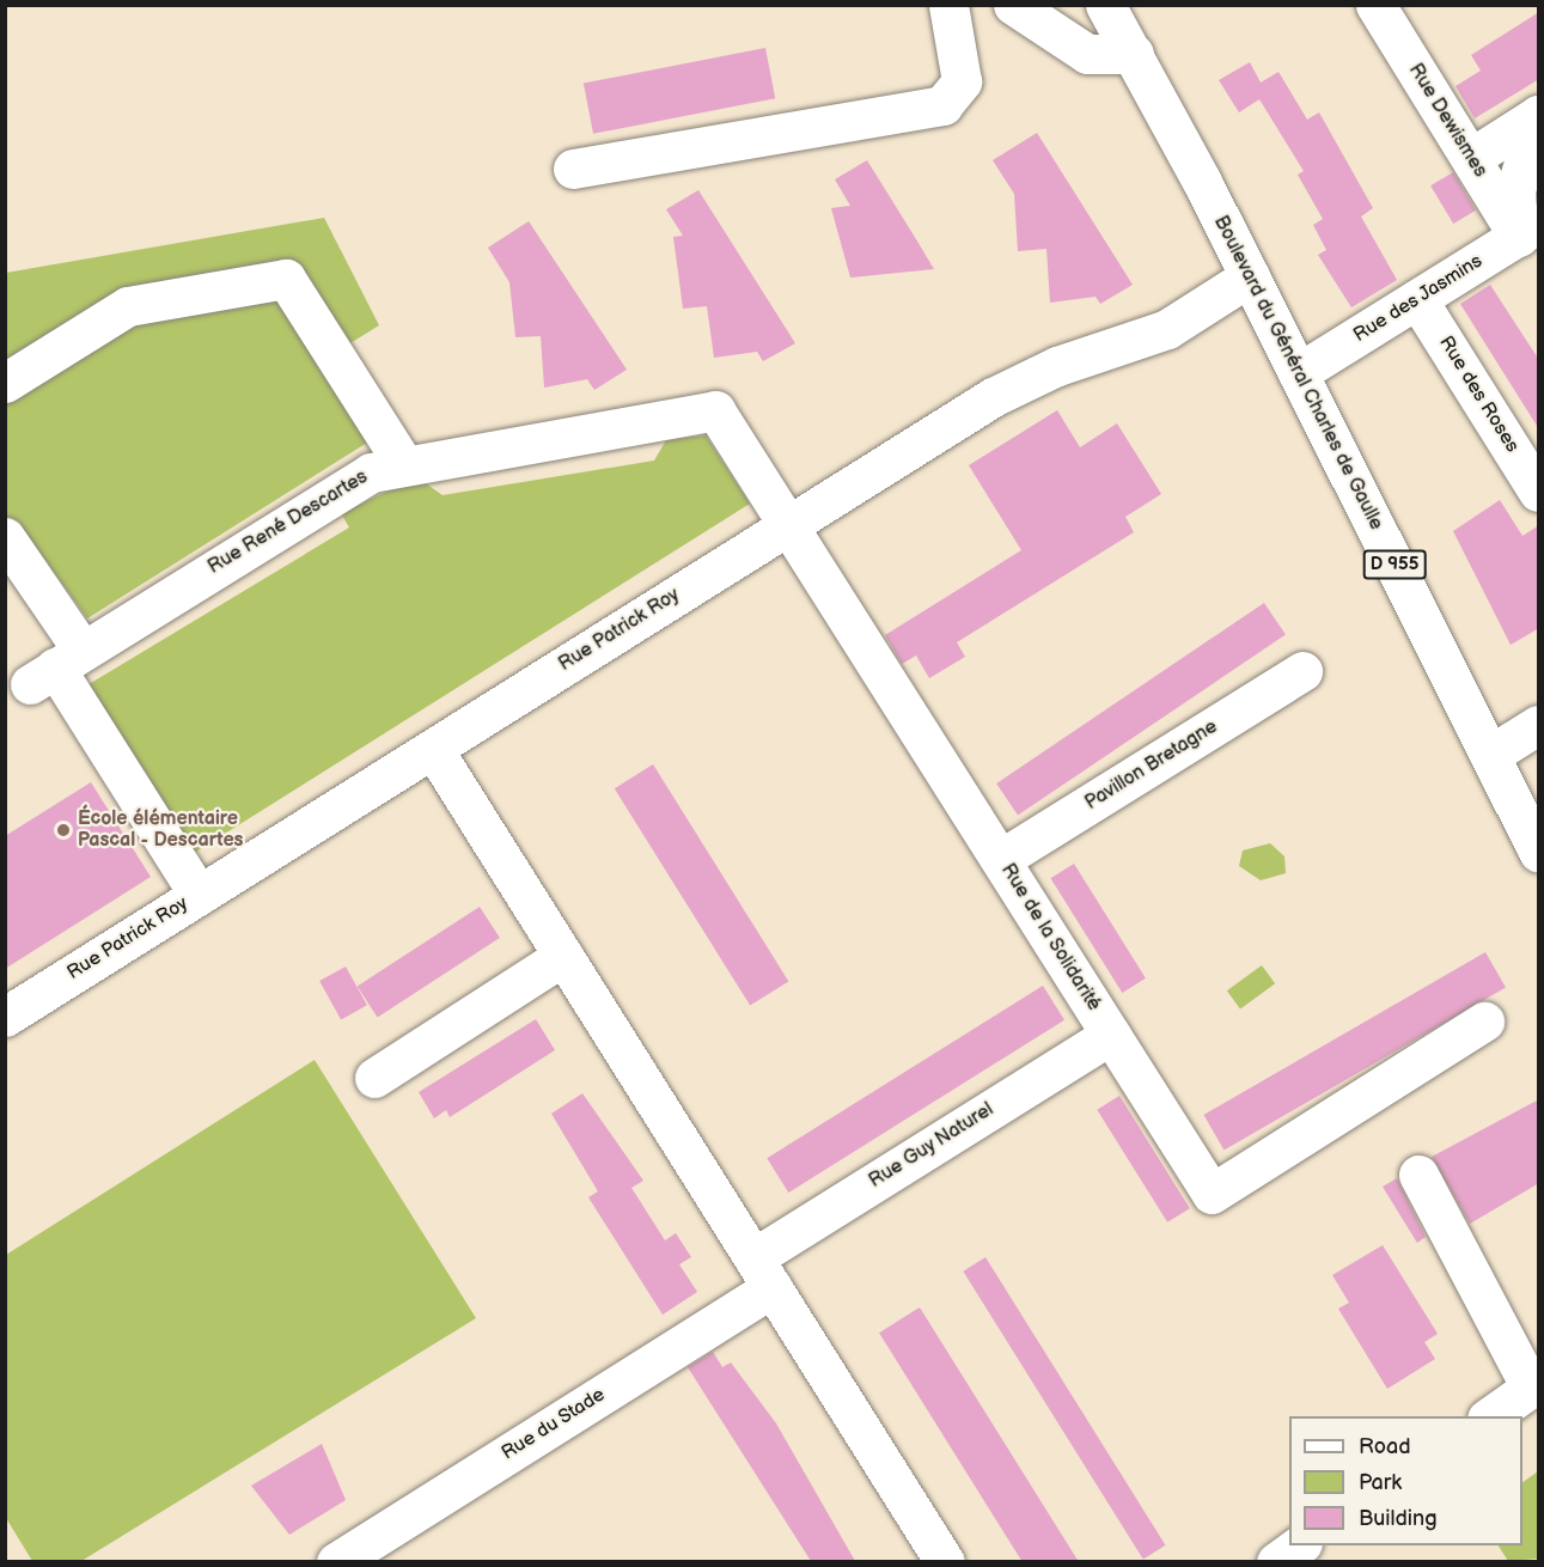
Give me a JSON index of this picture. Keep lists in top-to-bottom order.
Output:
{
  "streets": {
    "street": [
      "Rue Dewismes",
      "Rue des Jasmins",
      "Boulevard du Général Charles de Gaulle",
      "Rue des Roses",
      "Rue René Descartes",
      "D 955",
      "Rue Patrick Roy",
      "Pavillon Bretagne",
      "Rue de la Solidarité",
      "Rue Guy Naturel",
      "Rue du Stade"
    ]
  },
  "crossings": [
    ["Rue Dewismes", "Rue des Jasmins"],
    ["Rue des Jasmins", "Boulevard du Général Charles de Gaulle"],
    ["Rue des Jasmins", "Rue des Roses"],
    ["Boulevard du Général Charles de Gaulle", "D 955"],
    ["Boulevard du Général Charles de Gaulle", "Rue Patrick Roy"],
    ["Rue René Descartes", "Rue de la Solidarité"],
    ["Rue Patrick Roy", "Rue de la Solidarité"],
    ["Pavillon Bretagne", "Rue de la Solidarité"],
    ["Rue de la Solidarité", "Rue Guy Naturel"],
    ["Rue Guy Naturel", "Rue du Stade"]
  ],
  "places": ["École élémentaire Pascal - Descartes"],
  "legend": ["Road", "Park", "Building"]
}
